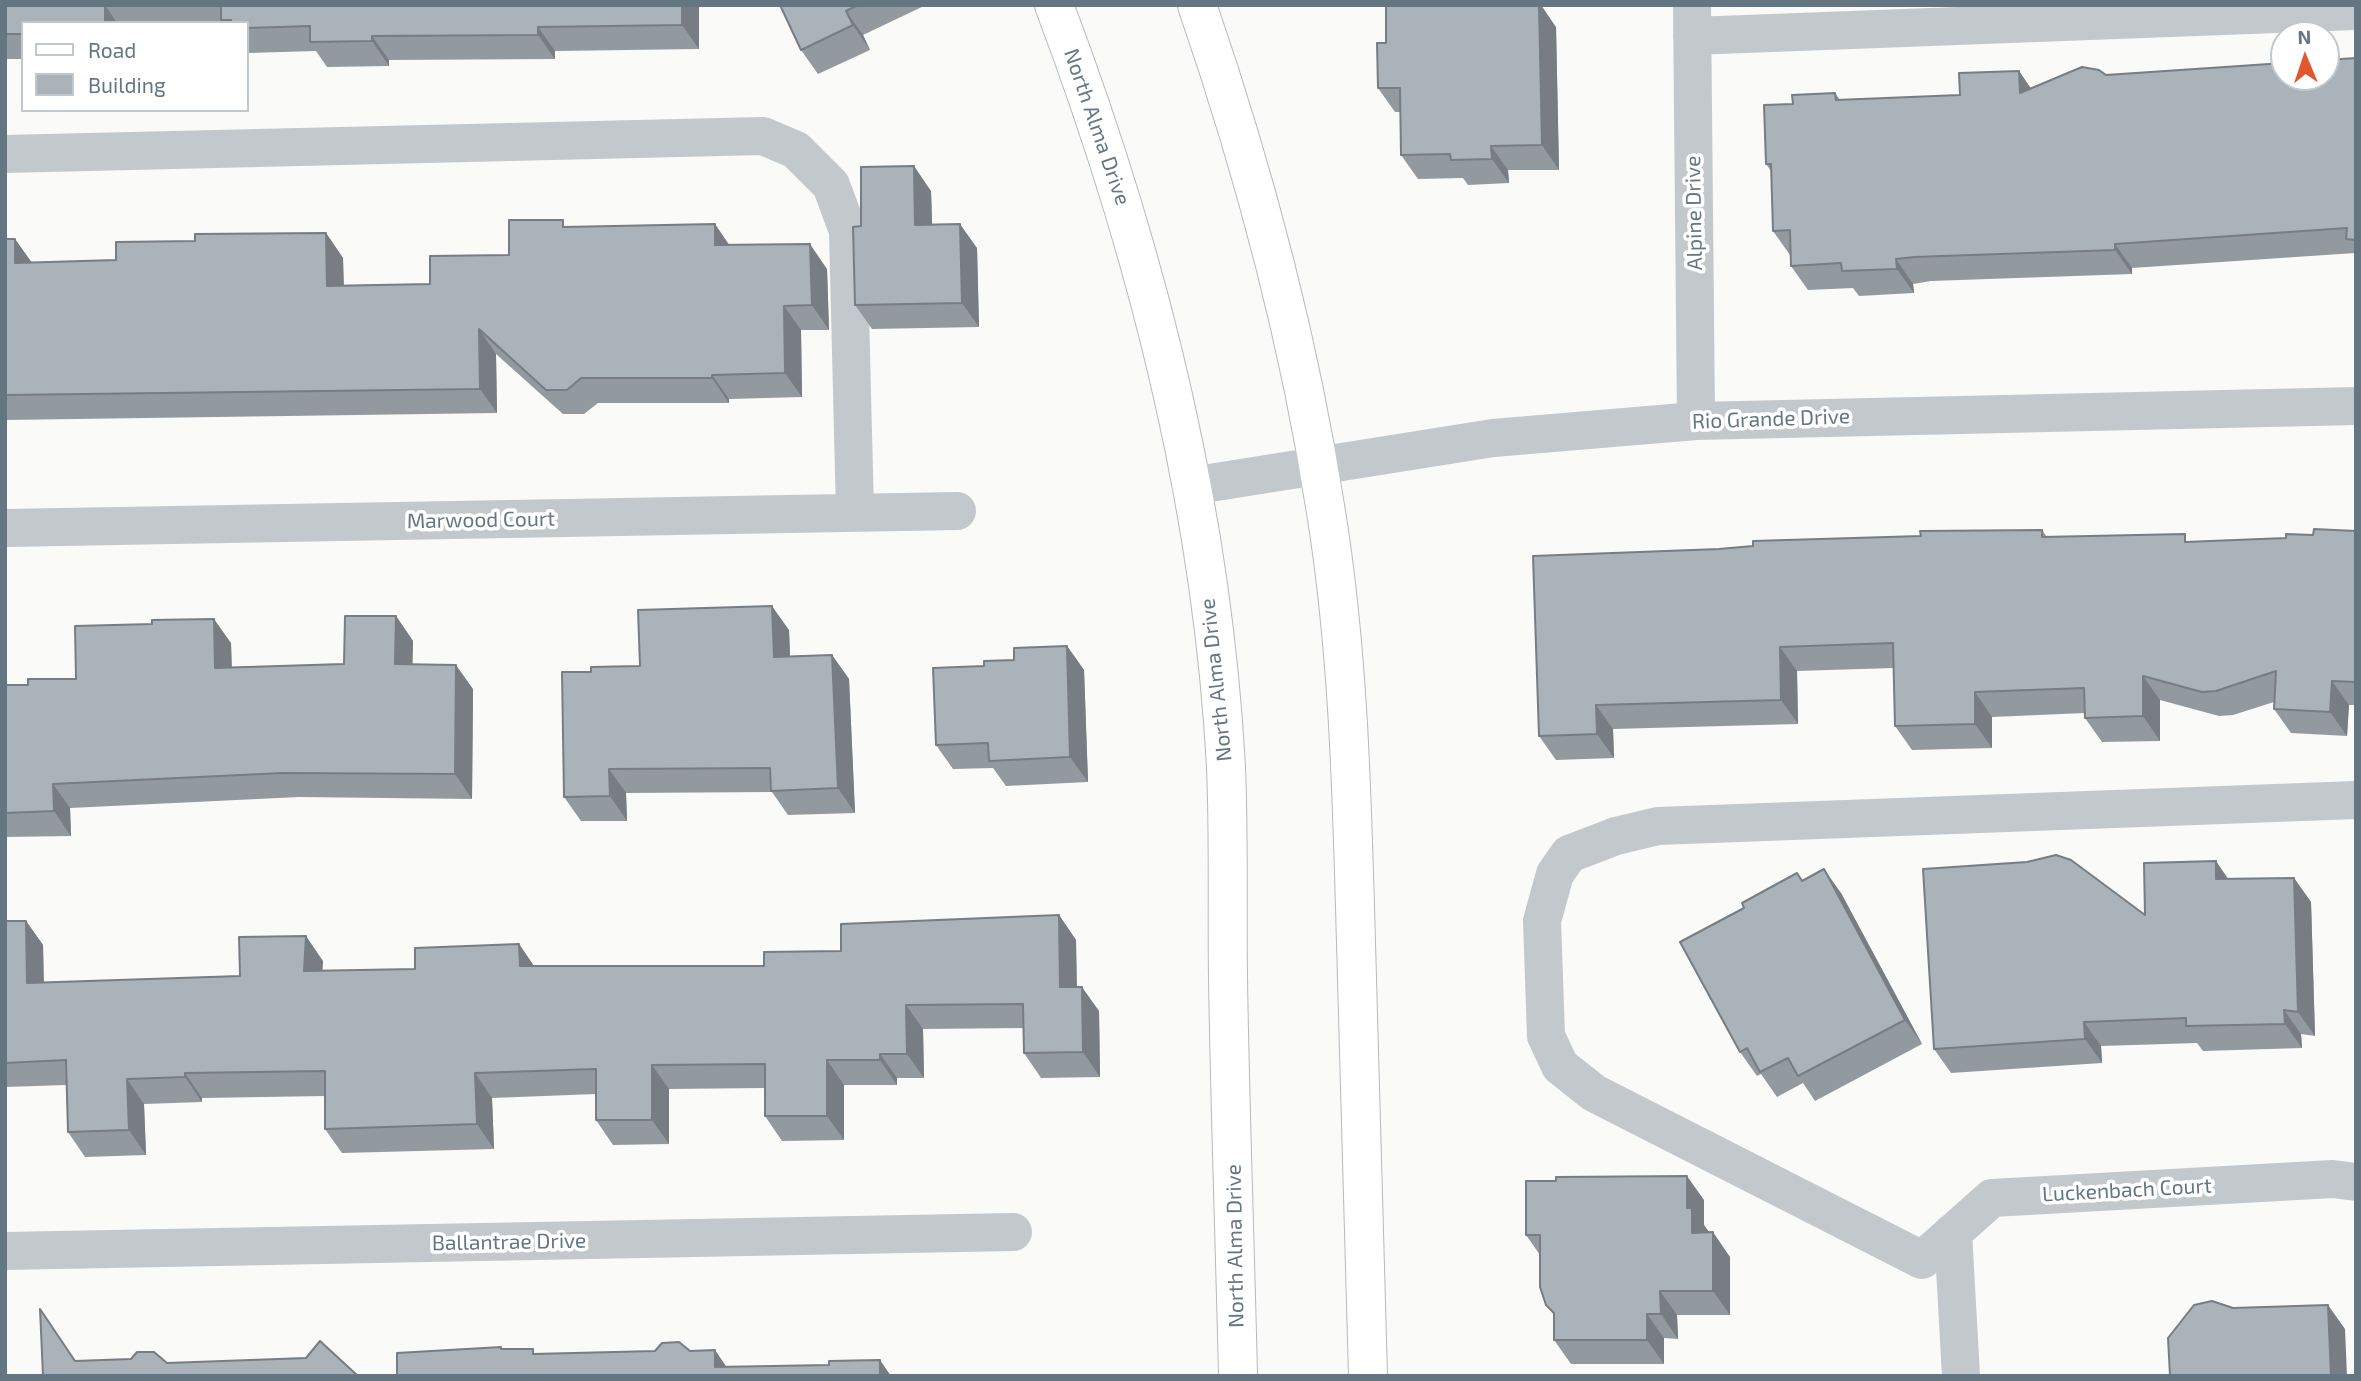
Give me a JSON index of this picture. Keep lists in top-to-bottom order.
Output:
{
  "streets": {
    "main road": ["North Alma Drive"],
    "street": [
      "Alpine Drive",
      "Rio Grande Drive",
      "Marwood Court",
      "Luckenbach Court",
      "Ballantrae Drive"
    ]
  },
  "crossings": [
    ["North Alma Drive", "Rio Grande Drive"],
    ["Alpine Drive", "Rio Grande Drive"]
  ],
  "legend": ["Road", "Building"],
  "north": "top"
}
